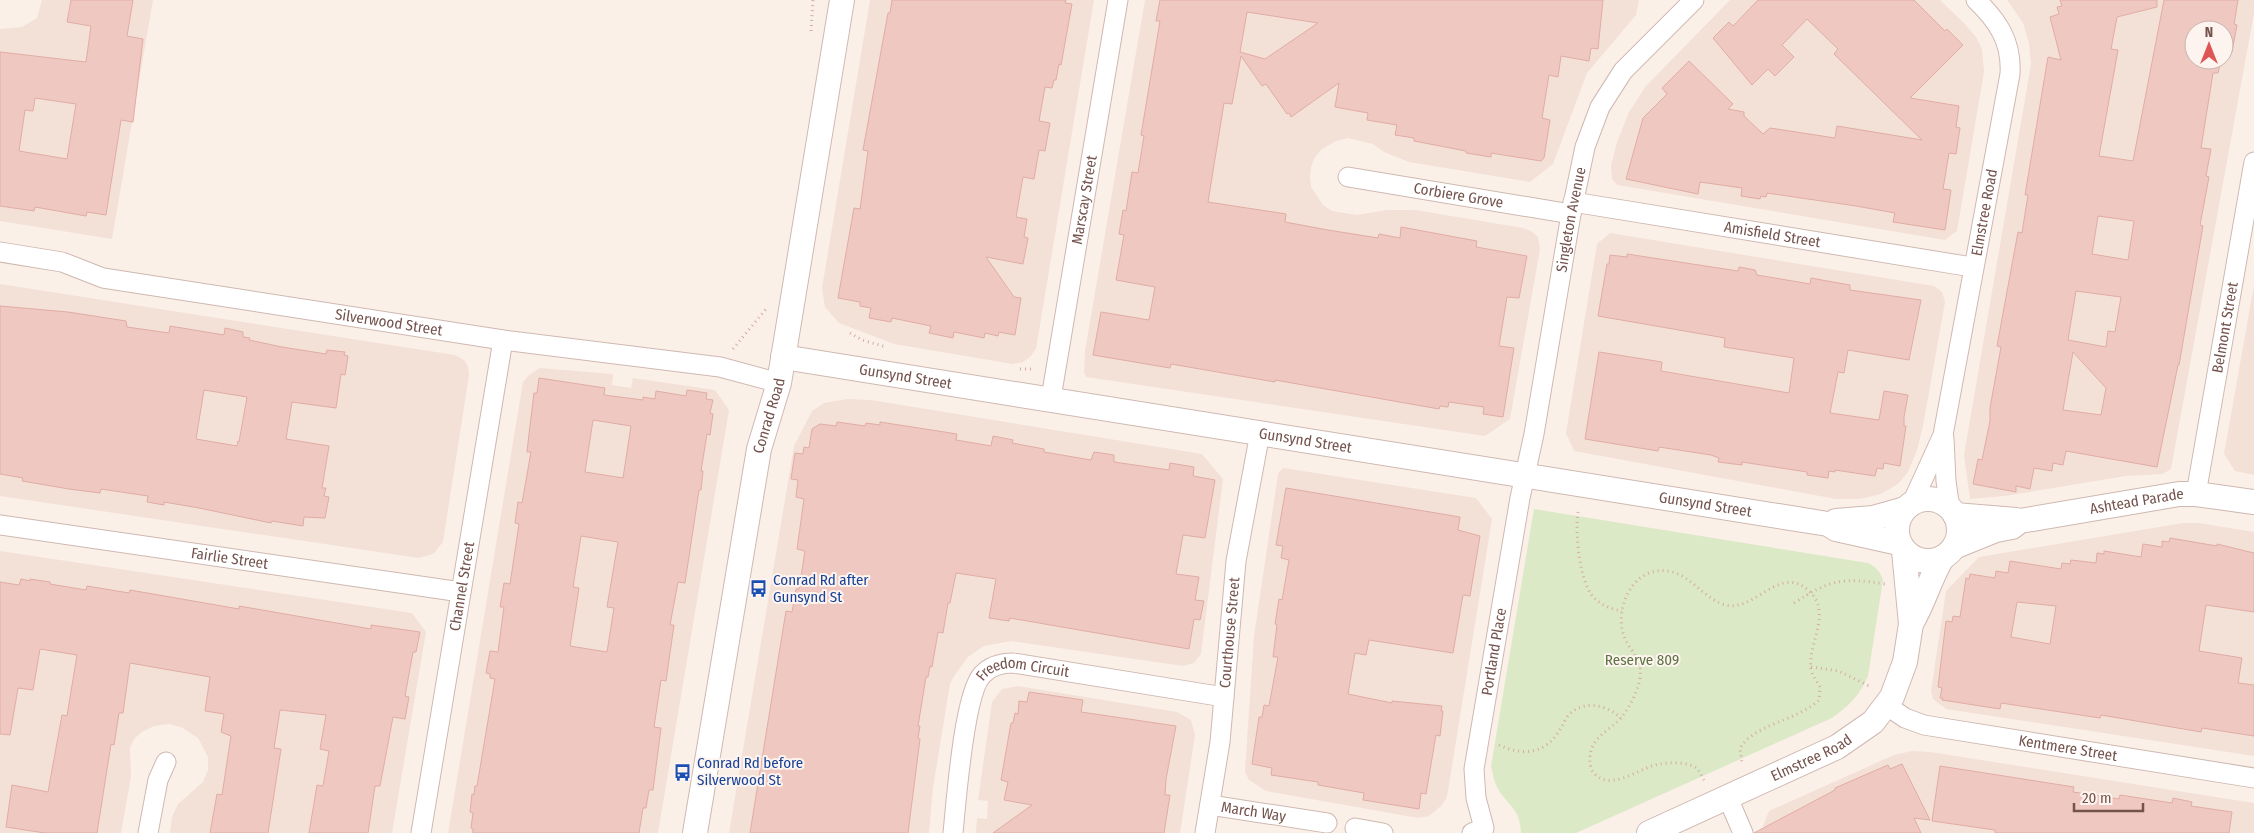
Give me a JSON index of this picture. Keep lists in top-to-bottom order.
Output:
{
  "streets": {
    "street": [
      "Corbiere Grove",
      "Marscay Street",
      "Elmstree Road",
      "Singleton Avenue",
      "Amisfield Street",
      "Silverwood Street",
      "Belmont Street",
      "Gunsynd Street",
      "Conrad Road",
      "Ashtead Parade",
      "Fairlie Street",
      "Channel Street",
      "Courthouse Street",
      "Portland Place",
      "Freedom Circuit",
      "Kentmere Street",
      "March Way"
    ]
  },
  "crossings": [
    ["Corbiere Grove", "Singleton Avenue"],
    ["Corbiere Grove", "Amisfield Street"],
    ["Marscay Street", "Gunsynd Street"],
    ["Elmstree Road", "Amisfield Street"],
    ["Elmstree Road", "Gunsynd Street"],
    ["Elmstree Road", "Ashtead Parade"],
    ["Elmstree Road", "Kentmere Street"],
    ["Singleton Avenue", "Amisfield Street"],
    ["Singleton Avenue", "Gunsynd Street"],
    ["Singleton Avenue", "Portland Place"],
    ["Silverwood Street", "Conrad Road"],
    ["Silverwood Street", "Channel Street"],
    ["Belmont Street", "Ashtead Parade"],
    ["Gunsynd Street", "Conrad Road"],
    ["Gunsynd Street", "Ashtead Parade"],
    ["Gunsynd Street", "Courthouse Street"],
    ["Gunsynd Street", "Portland Place"],
    ["Fairlie Street", "Channel Street"],
    ["Courthouse Street", "Freedom Circuit"],
    ["Courthouse Street", "March Way"]
  ],
  "parks": ["Reserve 809"],
  "places": {
    "bus stop": ["Conrad Rd after Gunsynd St", "Conrad Rd before Silverwood St"]
  },
  "scale_bar": "20 m",
  "north": "top"
}
